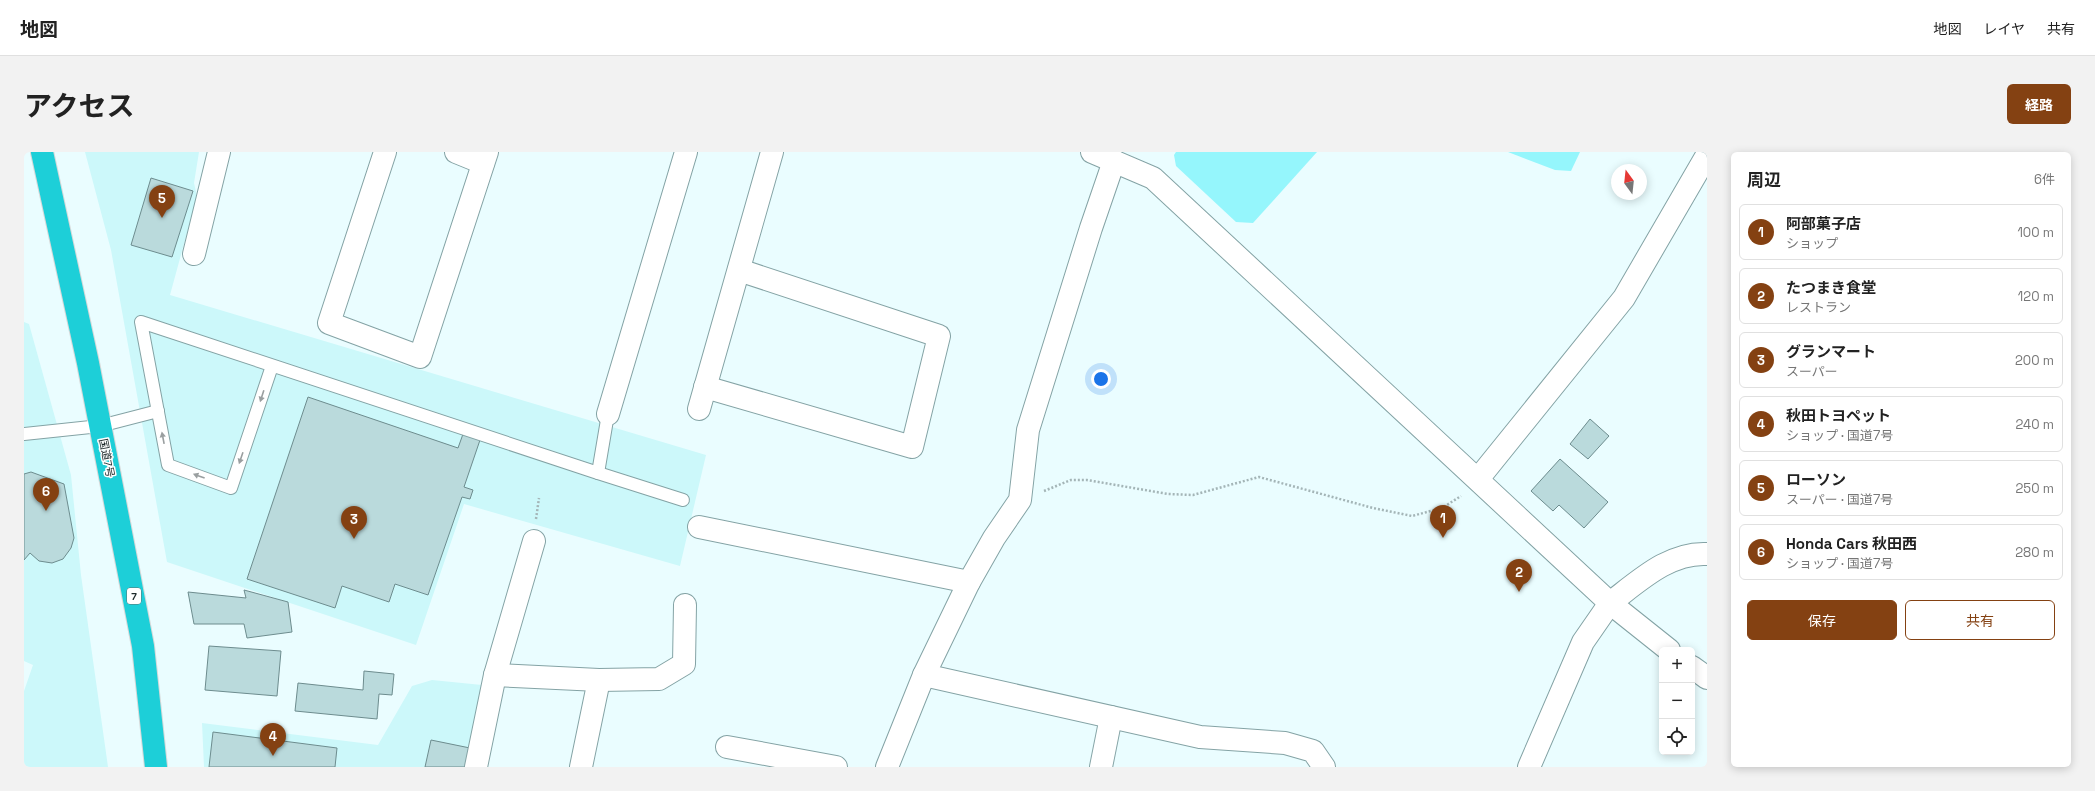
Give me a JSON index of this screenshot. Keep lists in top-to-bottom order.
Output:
{
  "streets": {
    "highway": ["国道7号", "7"]
  },
  "north": "top",
  "page": {
    "header": "地図",
    "nav": ["地図", "レイヤ", "共有"],
    "title": "アクセス",
    "buttons": [
      "経路",
      ["保存", "共有"]
    ],
    "heading": ["周辺", "6件"],
    "pins": [
      "5",
      "6",
      "1",
      "3",
      "2",
      "4"
    ],
    "list": [
      {
        "mark": "1",
        "name": "阿部菓子店",
        "note": "ショップ",
        "value": "100 m"
      },
      {
        "mark": "2",
        "name": "たつまき食堂",
        "note": "レストラン",
        "value": "120 m"
      },
      {
        "mark": "3",
        "name": "グランマート",
        "note": "スーパー",
        "value": "200 m"
      },
      {
        "mark": "4",
        "name": "秋田トヨペット",
        "note": "ショップ · 国道7号",
        "value": "240 m"
      },
      {
        "mark": "5",
        "name": "ローソン",
        "note": "スーパー · 国道7号",
        "value": "250 m"
      },
      {
        "mark": "6",
        "name": "Honda Cars 秋田西",
        "note": "ショップ · 国道7号",
        "value": "280 m"
      }
    ],
    "map_buttons": ["+", "−"]
  }
}
